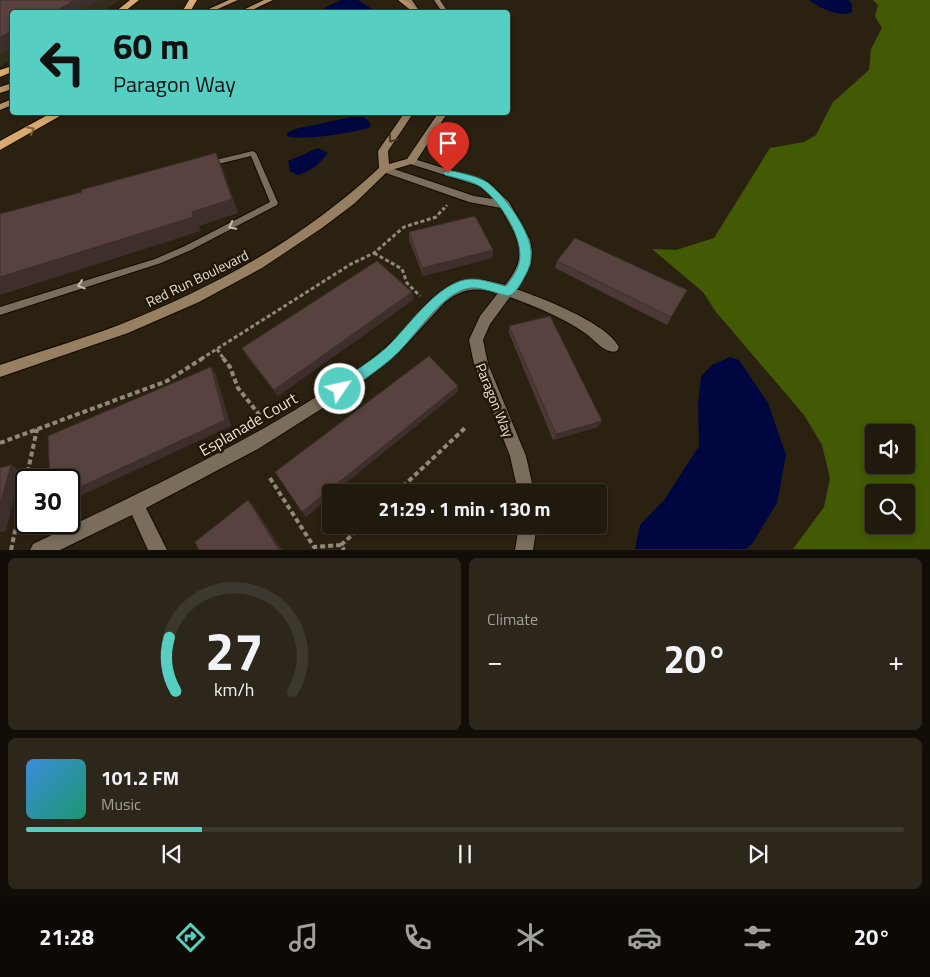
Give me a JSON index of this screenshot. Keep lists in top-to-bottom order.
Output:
{
  "streets": {
    "main road": ["Red Run Boulevard"],
    "street": ["Paragon Way", "Esplanade Court"]
  },
  "crossings": [
    ["Paragon Way", "Esplanade Court"]
  ],
  "page": {
    "turn": ["60 m", "Paragon Way"],
    "limit": "30",
    "trip": "21:29 · 1 min · 130 m",
    "tile": "Climate",
    "heat": ["−", "20°", "+"],
    "song": ["101.2 FM", "Music"],
    "tabs": ["21:28", "20°"],
    "gauge": ["27", "km/h"]
  }
}
